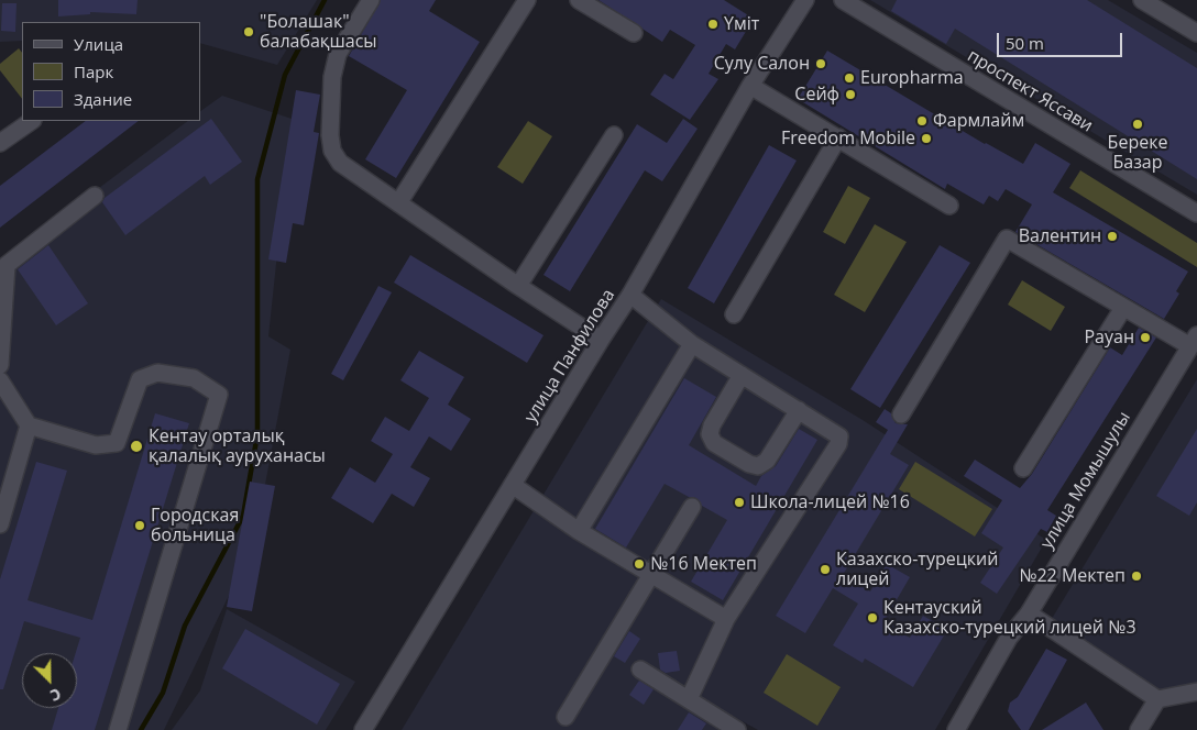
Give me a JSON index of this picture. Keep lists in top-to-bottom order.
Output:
{
  "streets": {
    "street": ["проспект Яссави", "улица Панфилова", "улица Момышулы"]
  },
  "places": [
    "Үміт",
    "\"Болашак\" балабақшасы",
    "Сулу Салон",
    "Europharma",
    "Сейф",
    "Фармлайм",
    "Береке Базар",
    "Freedom Mobile",
    "Валентин",
    "Рауан",
    "Кентау орталық қалалық ауруханасы",
    "Школа-лицей №16",
    "Городская больница",
    "№16 Мектеп",
    "Казахско-турецкий лицей",
    "№22 Мектеп",
    "Кентауский Казахско-турецкий лицей №3"
  ],
  "legend": ["Улица", "Парк", "Здание"],
  "scale_bar": "50 m",
  "north": "bottom right"
}
